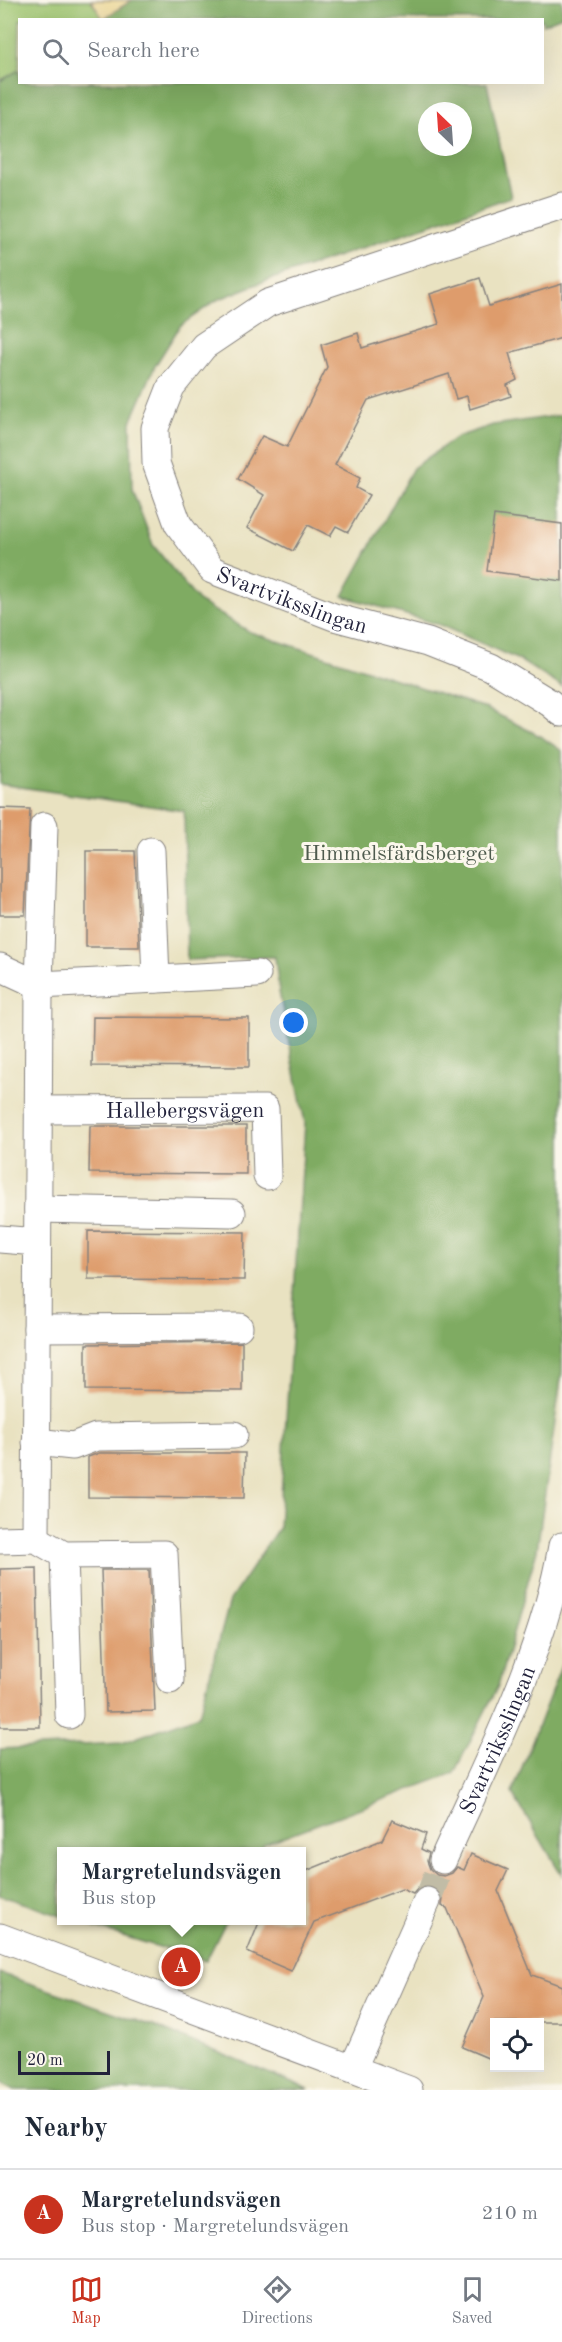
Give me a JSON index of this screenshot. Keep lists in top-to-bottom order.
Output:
{
  "streets": {
    "street": ["Svartviksslingan", "Hallebergsvägen"]
  },
  "parks": ["Himmelsfärdsberget"],
  "scale_bar": "20 m",
  "north": "top left",
  "page": {
    "search": "Search here",
    "popup": ["Margretelundsvägen", "Bus stop"],
    "pins": "A",
    "scale": "20 m",
    "heading": "Nearby",
    "list": [
      {
        "mark": "A",
        "name": "Margretelundsvägen",
        "note": "Bus stop · Margretelundsvägen",
        "value": "210 m"
      }
    ],
    "nav": ["Map", "Directions", "Saved"]
  }
}
